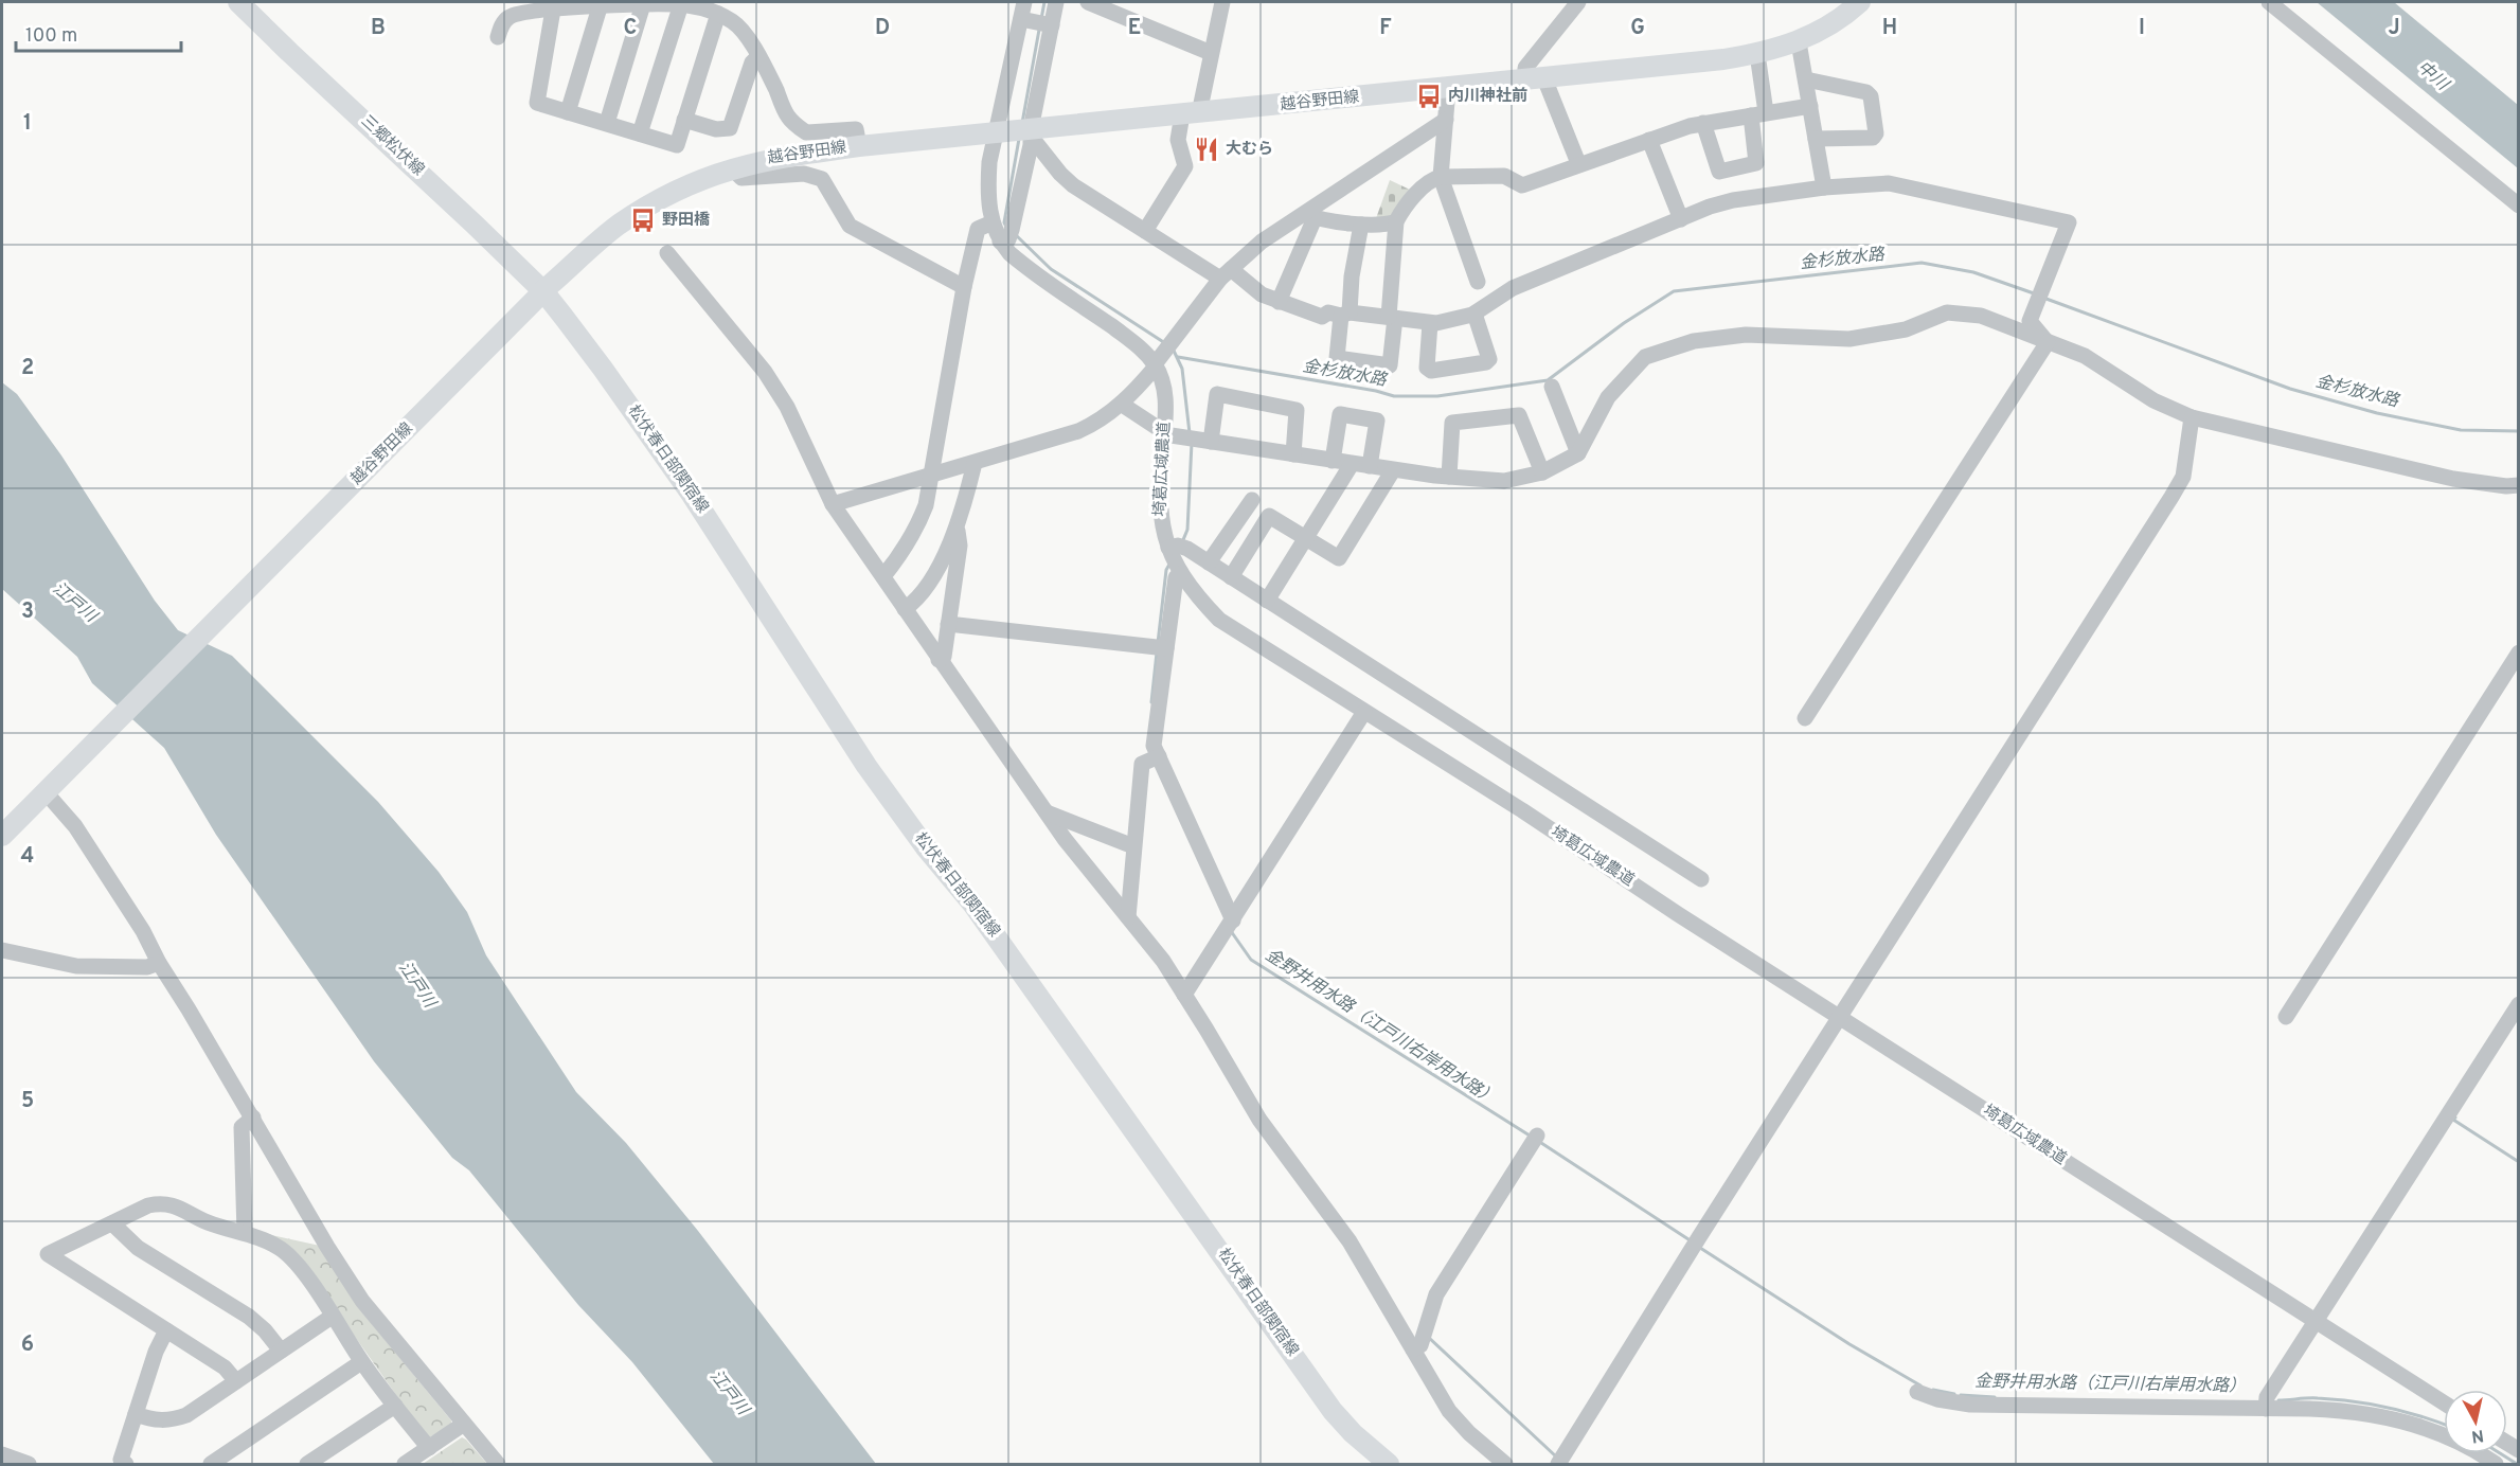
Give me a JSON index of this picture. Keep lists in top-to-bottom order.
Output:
{
  "streets": {
    "main road": ["越谷野田線", "三郷松伏線", "松伏春日部関宿線"],
    "street": ["埼葛広域農道"]
  },
  "crossings": [
    ["越谷野田線", "三郷松伏線"],
    ["越谷野田線", "松伏春日部関宿線"],
    ["越谷野田線", "埼葛広域農道"],
    ["三郷松伏線", "松伏春日部関宿線"]
  ],
  "water": [
    "中川",
    "金杉放水路",
    "江戸川",
    "金野井用水路（江戸川右岸用水路）"
  ],
  "places": {
    "bus stop": ["内川神社前", "野田橋"],
    "restaurant": ["大むら"]
  },
  "scale_bar": "100 m",
  "north": "bottom",
  "grid": {
    "columns": [
      "B",
      "C",
      "D",
      "E",
      "F",
      "G",
      "H",
      "I",
      "J"
    ],
    "rows": [
      "1",
      "2",
      "3",
      "4",
      "5",
      "6"
    ]
  }
}
